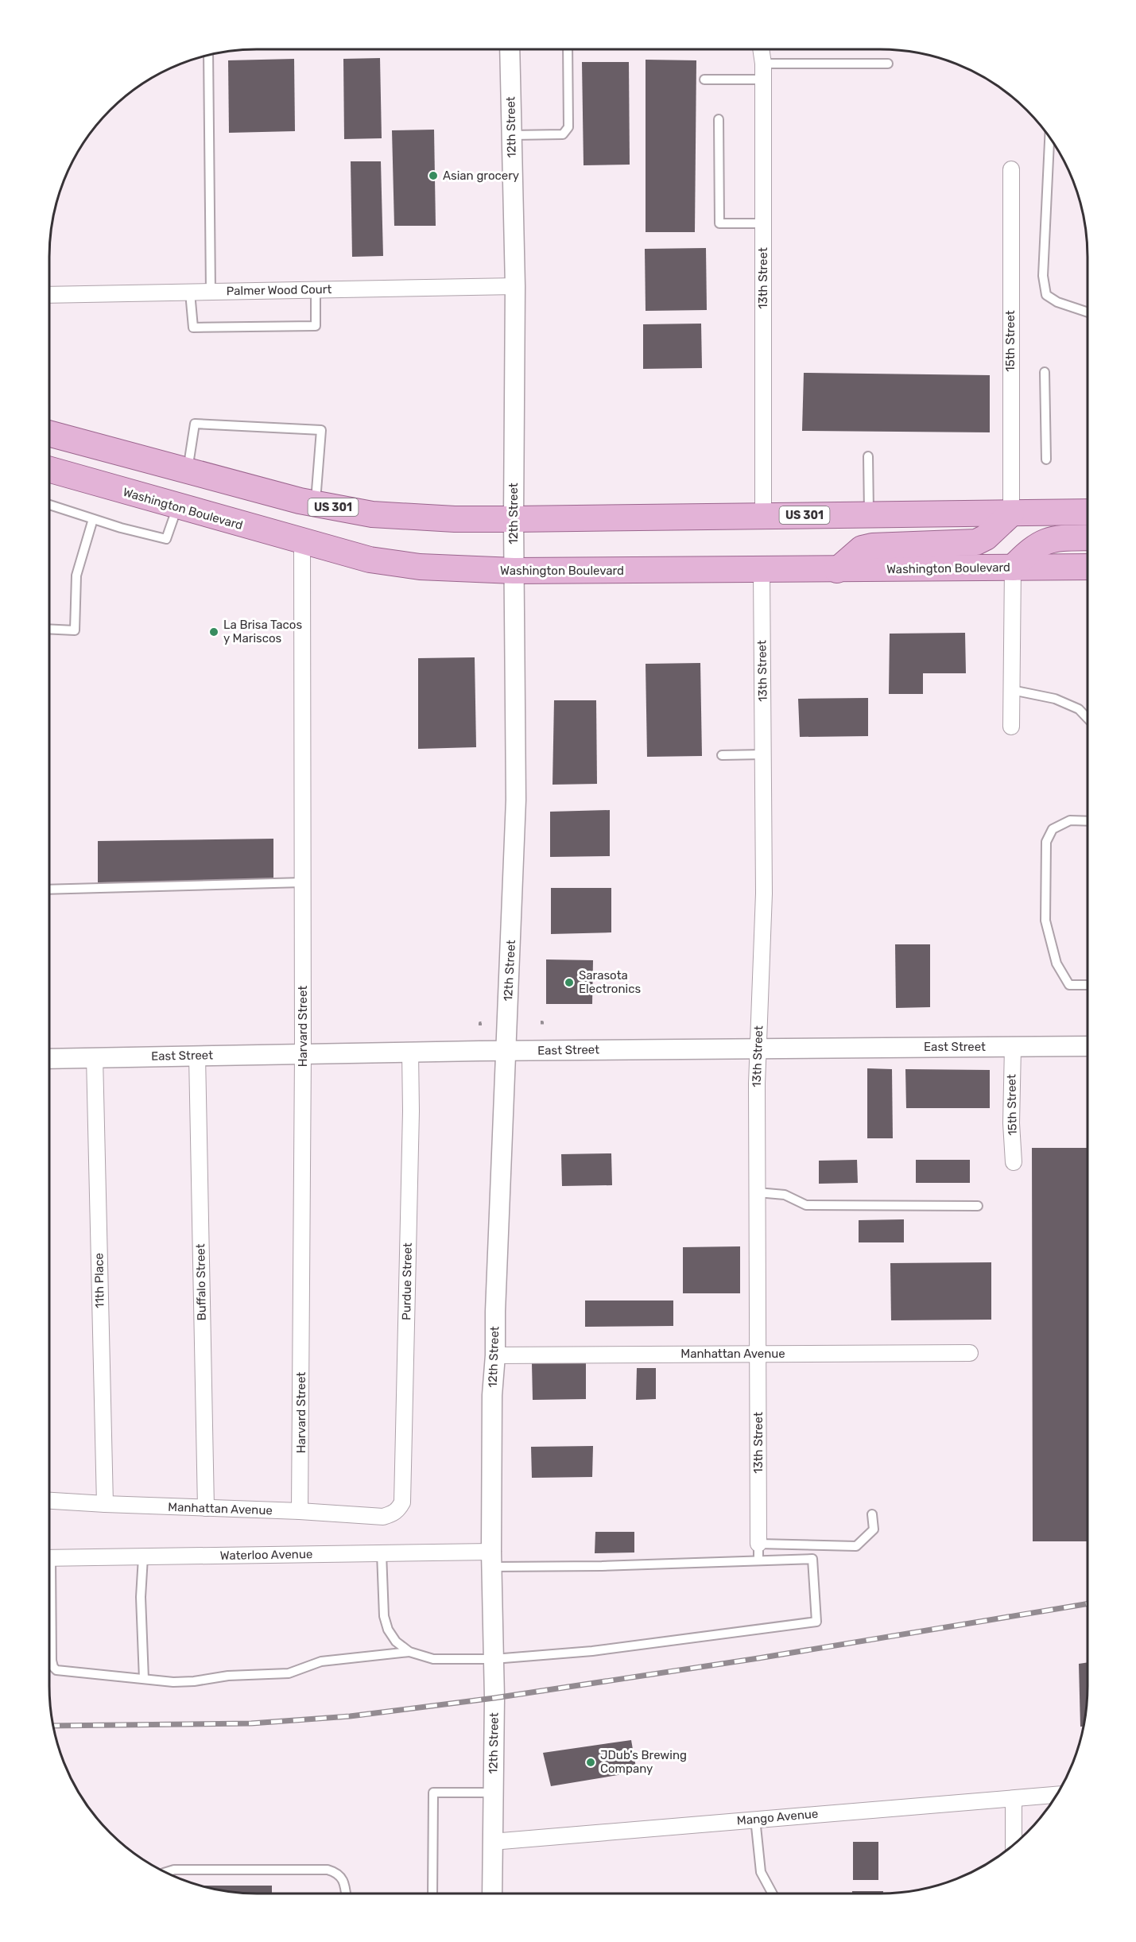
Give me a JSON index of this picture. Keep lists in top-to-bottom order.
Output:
{
  "streets": {
    "main road": ["US 301", "Washington Boulevard"],
    "street": [
      "12th Street",
      "13th Street",
      "Palmer Wood Court",
      "15th Street",
      "Harvard Street",
      "East Street",
      "11th Place",
      "Purdue Street",
      "Buffalo Street",
      "Manhattan Avenue",
      "Waterloo Avenue",
      "Mango Avenue"
    ]
  },
  "crossings": [
    ["12th Street", "Palmer Wood Court"],
    ["12th Street", "US 301"],
    ["12th Street", "Washington Boulevard"],
    ["12th Street", "East Street"],
    ["12th Street", "Manhattan Avenue"],
    ["12th Street", "Waterloo Avenue"],
    ["12th Street", "Mango Avenue"],
    ["13th Street", "US 301"],
    ["13th Street", "Washington Boulevard"],
    ["13th Street", "East Street"],
    ["13th Street", "Manhattan Avenue"],
    ["15th Street", "US 301"],
    ["15th Street", "East Street"],
    ["Washington Boulevard", "Harvard Street"],
    ["Harvard Street", "East Street"],
    ["Harvard Street", "Manhattan Avenue"],
    ["East Street", "11th Place"],
    ["East Street", "Purdue Street"],
    ["East Street", "Buffalo Street"],
    ["11th Place", "Manhattan Avenue"],
    ["Purdue Street", "Manhattan Avenue"],
    ["Buffalo Street", "Manhattan Avenue"]
  ],
  "places": [
    "Asian grocery",
    "La Brisa Tacos y Mariscos",
    "Sarasota Electronics",
    "JDub's Brewing Company"
  ]
}
